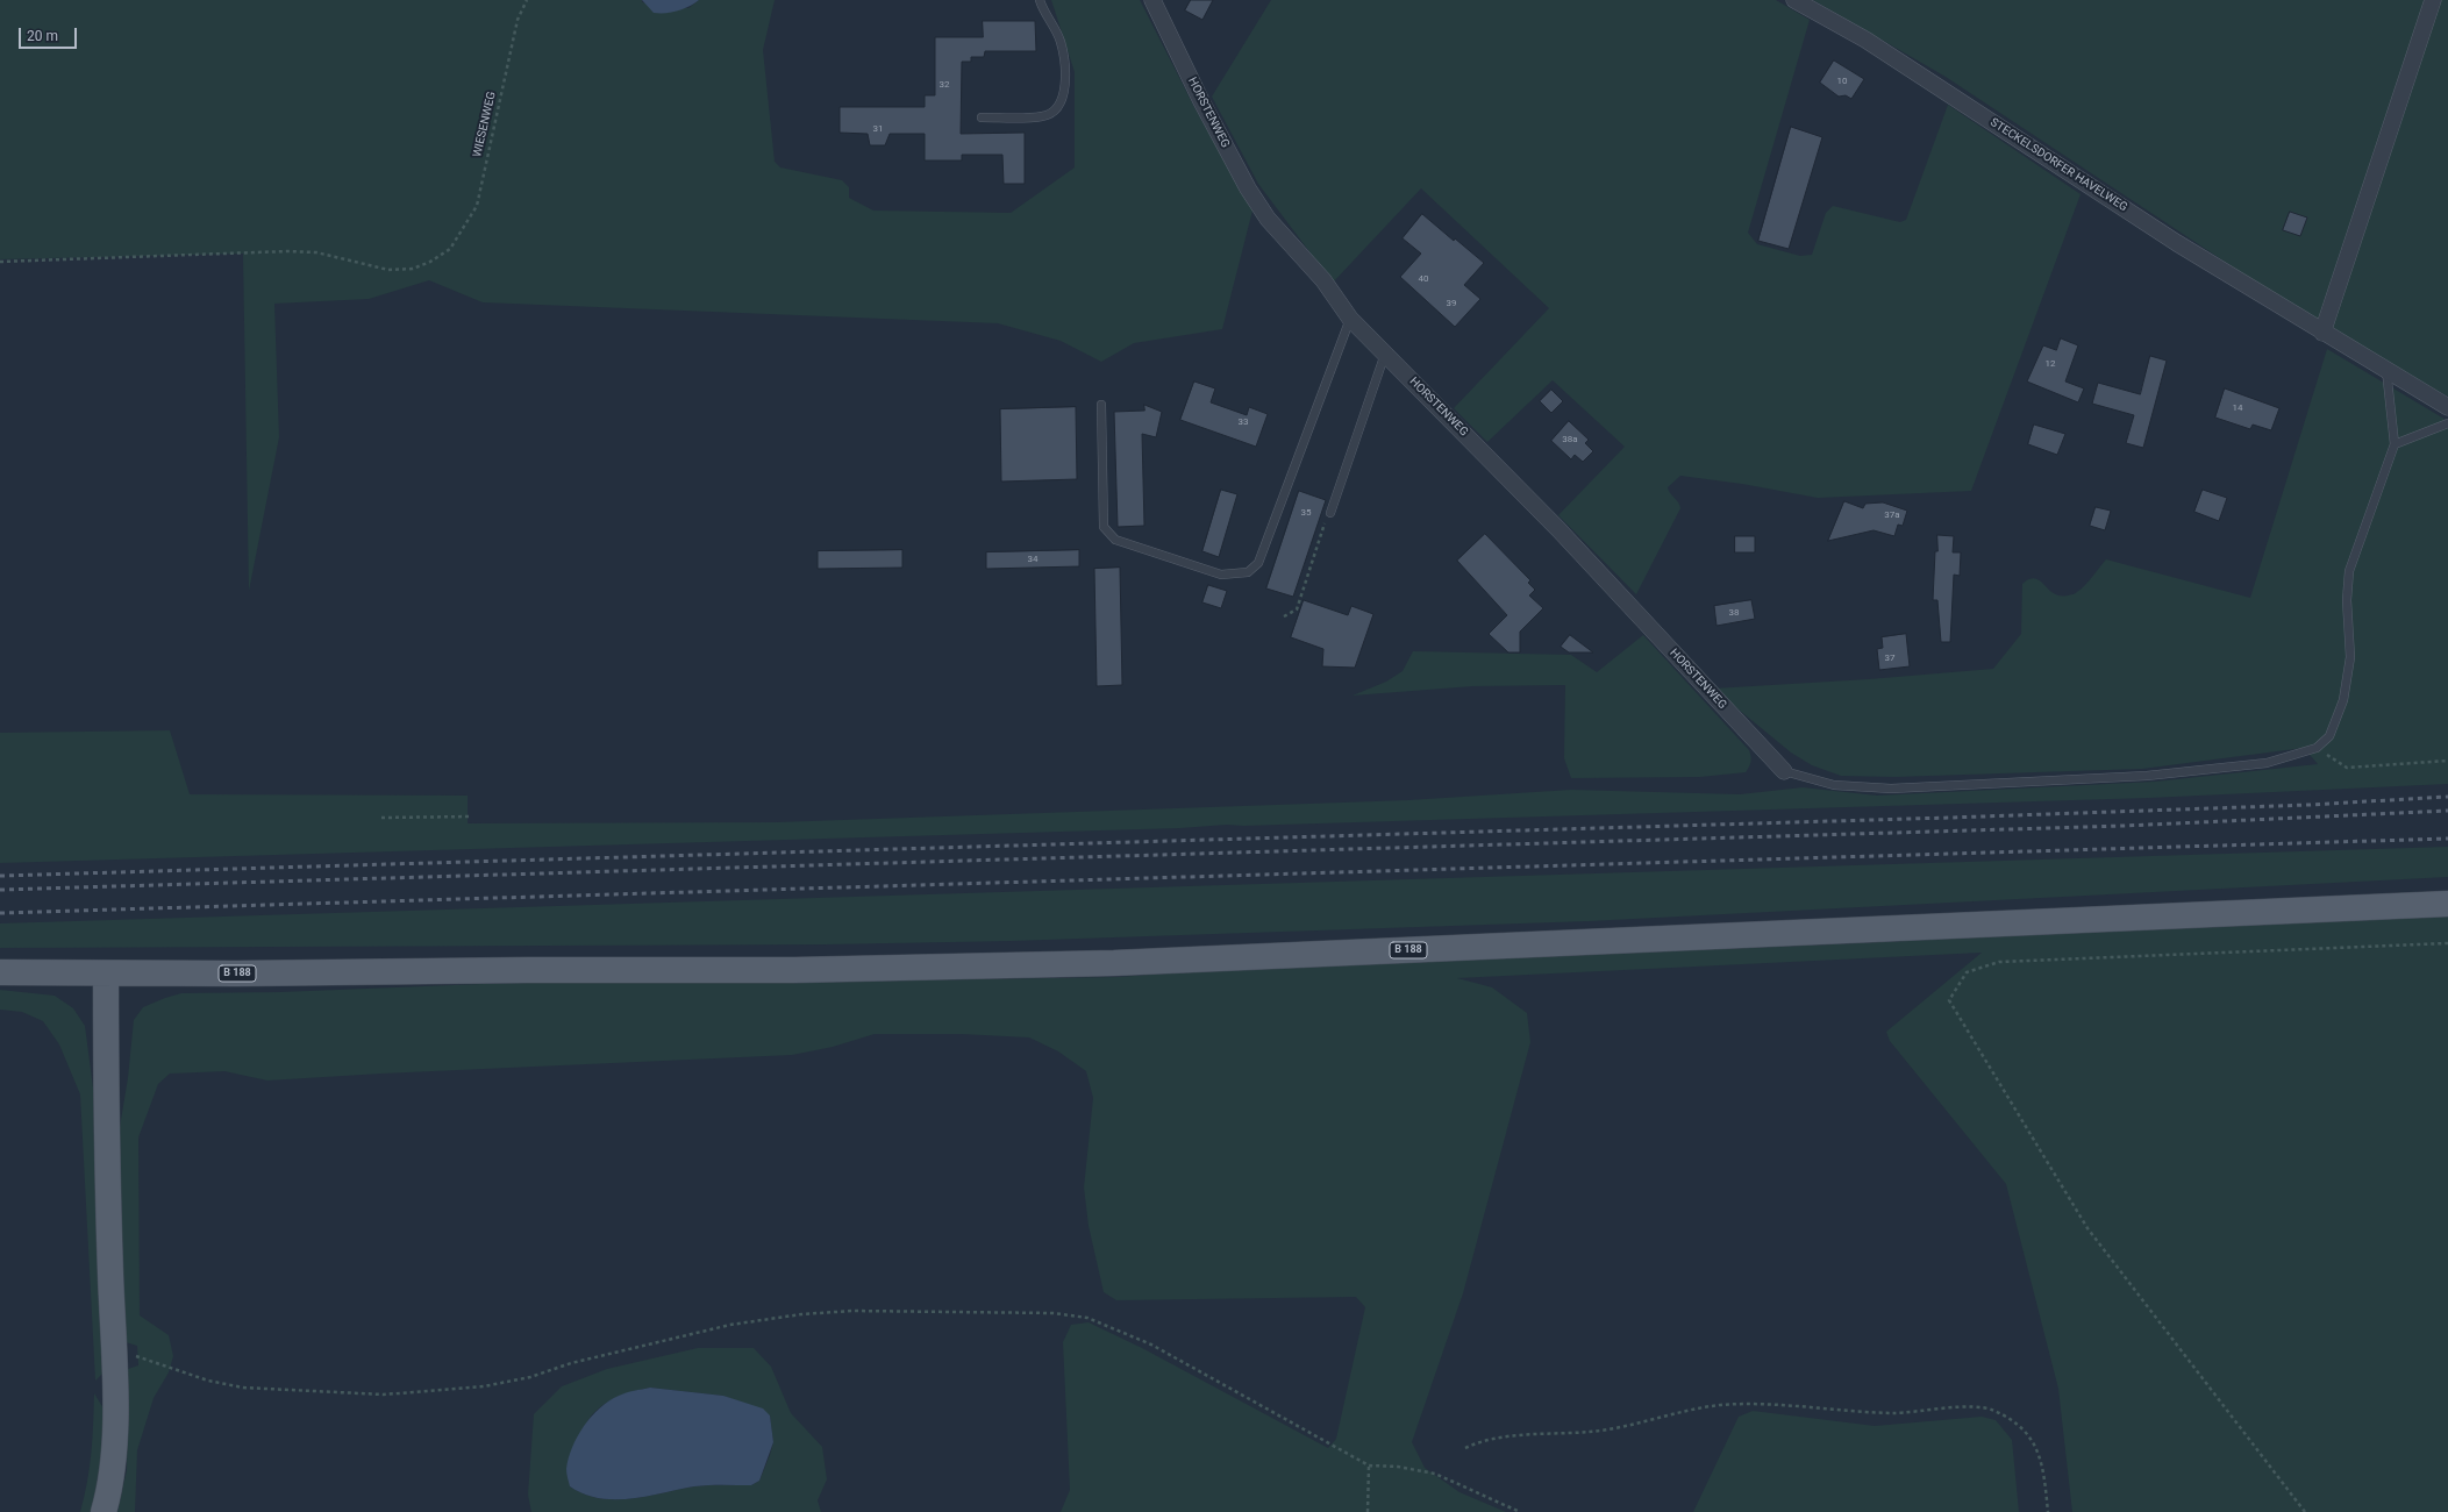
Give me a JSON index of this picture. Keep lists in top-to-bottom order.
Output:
{
  "streets": {
    "main road": ["B 188"],
    "street": ["HORSTENWEG", "STECKELSDORFER HAVELWEG"],
    "path": ["WIESENWEG"]
  },
  "house_numbers": [
    "10",
    "32",
    "31",
    "40",
    "39",
    "12",
    "14",
    "33",
    "38a",
    "35",
    "37a",
    "34",
    "38",
    "37"
  ],
  "scale_bar": "20 m"
}
